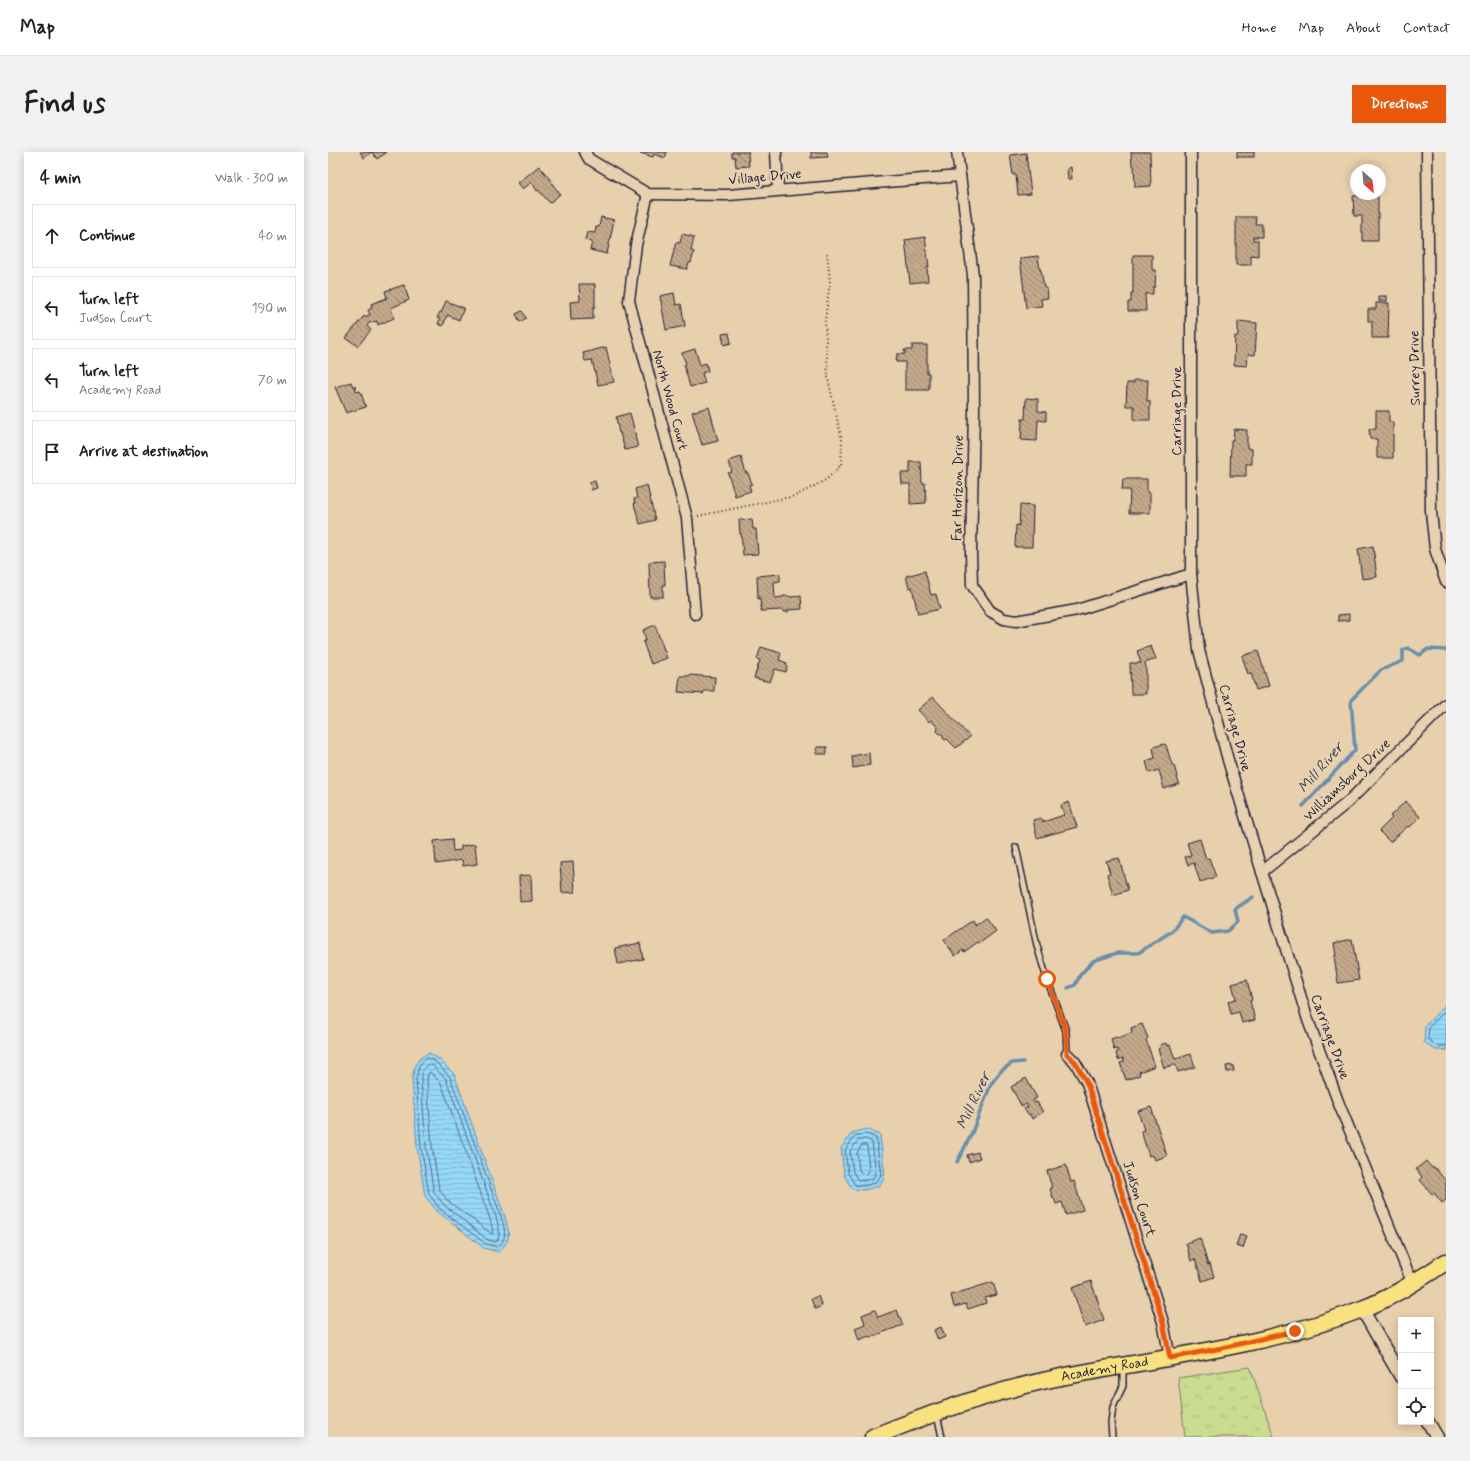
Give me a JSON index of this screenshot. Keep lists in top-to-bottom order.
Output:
{
  "streets": {
    "main road": ["Academy Road"],
    "street": [
      "Village Drive",
      "Surrey Drive",
      "North Wood Court",
      "Carriage Drive",
      "Far Horizon Drive",
      "Williamsburg Drive",
      "Judson Court"
    ]
  },
  "crossings": [
    ["Village Drive", "North Wood Court"],
    ["Village Drive", "Far Horizon Drive"],
    ["Carriage Drive", "Far Horizon Drive"],
    ["Carriage Drive", "Williamsburg Drive"],
    ["Carriage Drive", "Academy Road"],
    ["Judson Court", "Academy Road"]
  ],
  "water": ["Mill River"],
  "north": "bottom right",
  "page": {
    "header": "Map",
    "nav": [
      "Home",
      "Map",
      "About",
      "Contact"
    ],
    "buttons": "Directions",
    "title": "Find us",
    "heading": ["4 min", "Walk · 300 m"],
    "list": [
      ["Continue", "40 m"],
      ["Turn left", "Judson Court", "190 m"],
      ["Turn left", "Academy Road", "70 m"],
      "Arrive at destination"
    ],
    "map_buttons": ["+", "−"]
  }
}
